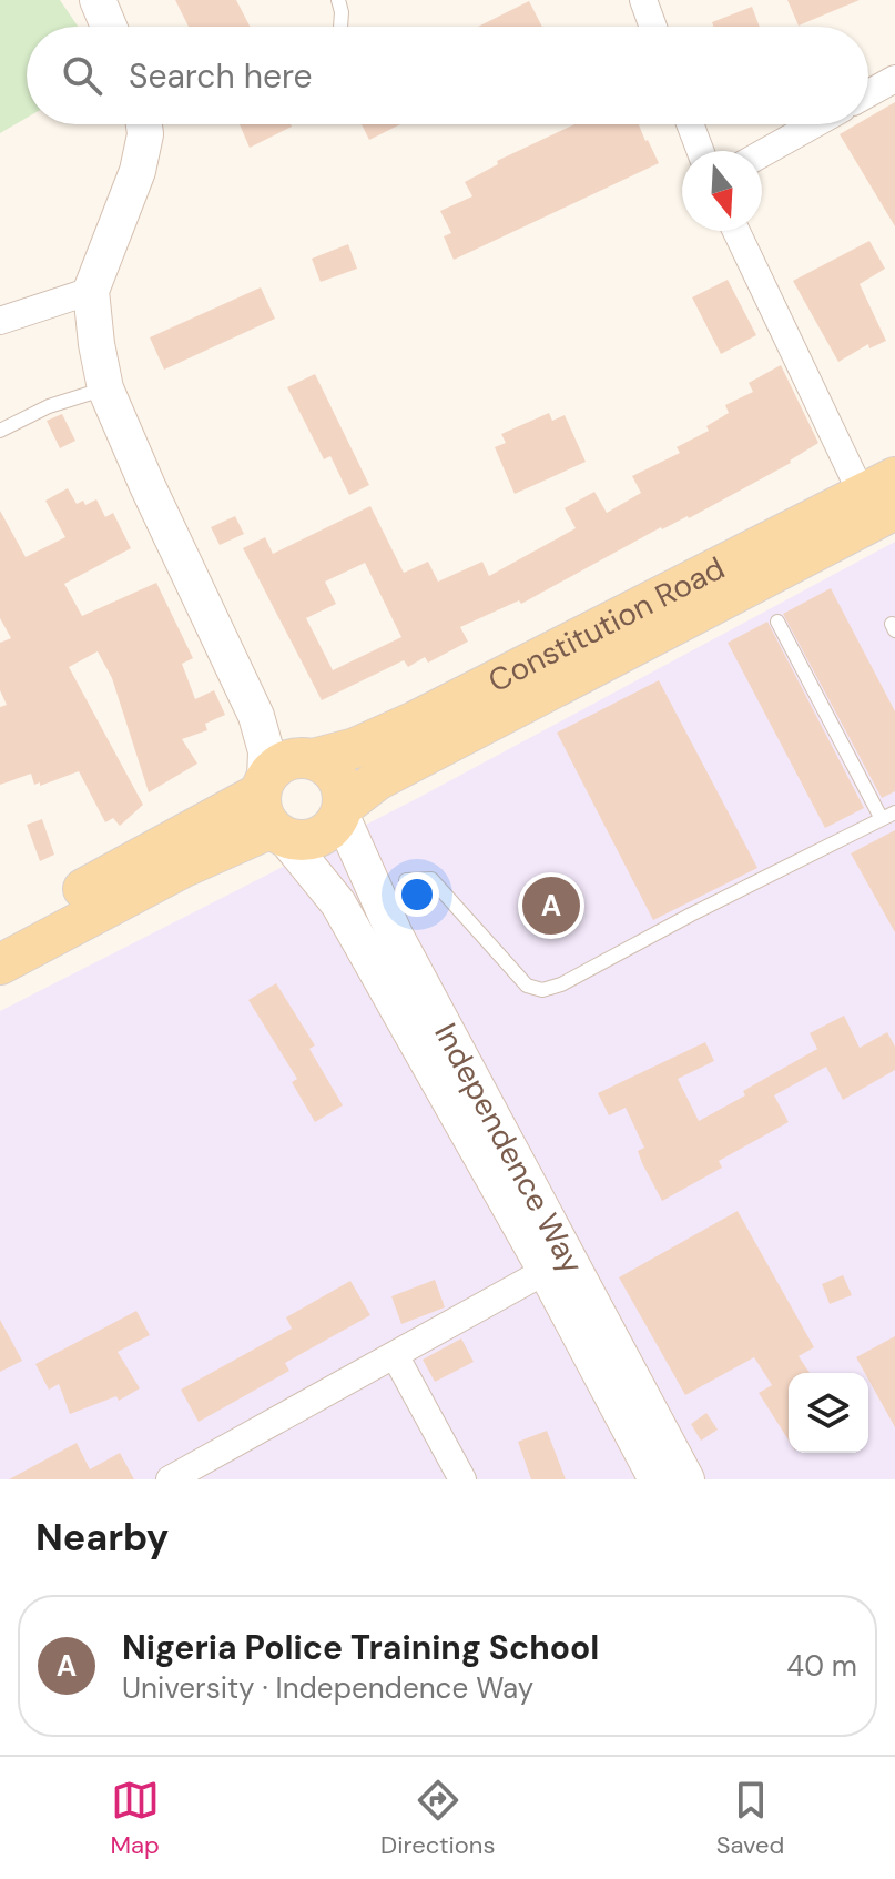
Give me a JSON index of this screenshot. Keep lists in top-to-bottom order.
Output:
{
  "streets": {
    "main road": ["Constitution Road", "Independence Way"]
  },
  "crossings": [
    ["Constitution Road", "Independence Way"]
  ],
  "north": "bottom",
  "page": {
    "search": "Search here",
    "pins": "A",
    "heading": "Nearby",
    "list": [
      {
        "mark": "A",
        "name": "Nigeria Police Training School",
        "note": "University · Independence Way",
        "value": "40 m"
      }
    ],
    "nav": ["Map", "Directions", "Saved"]
  }
}
